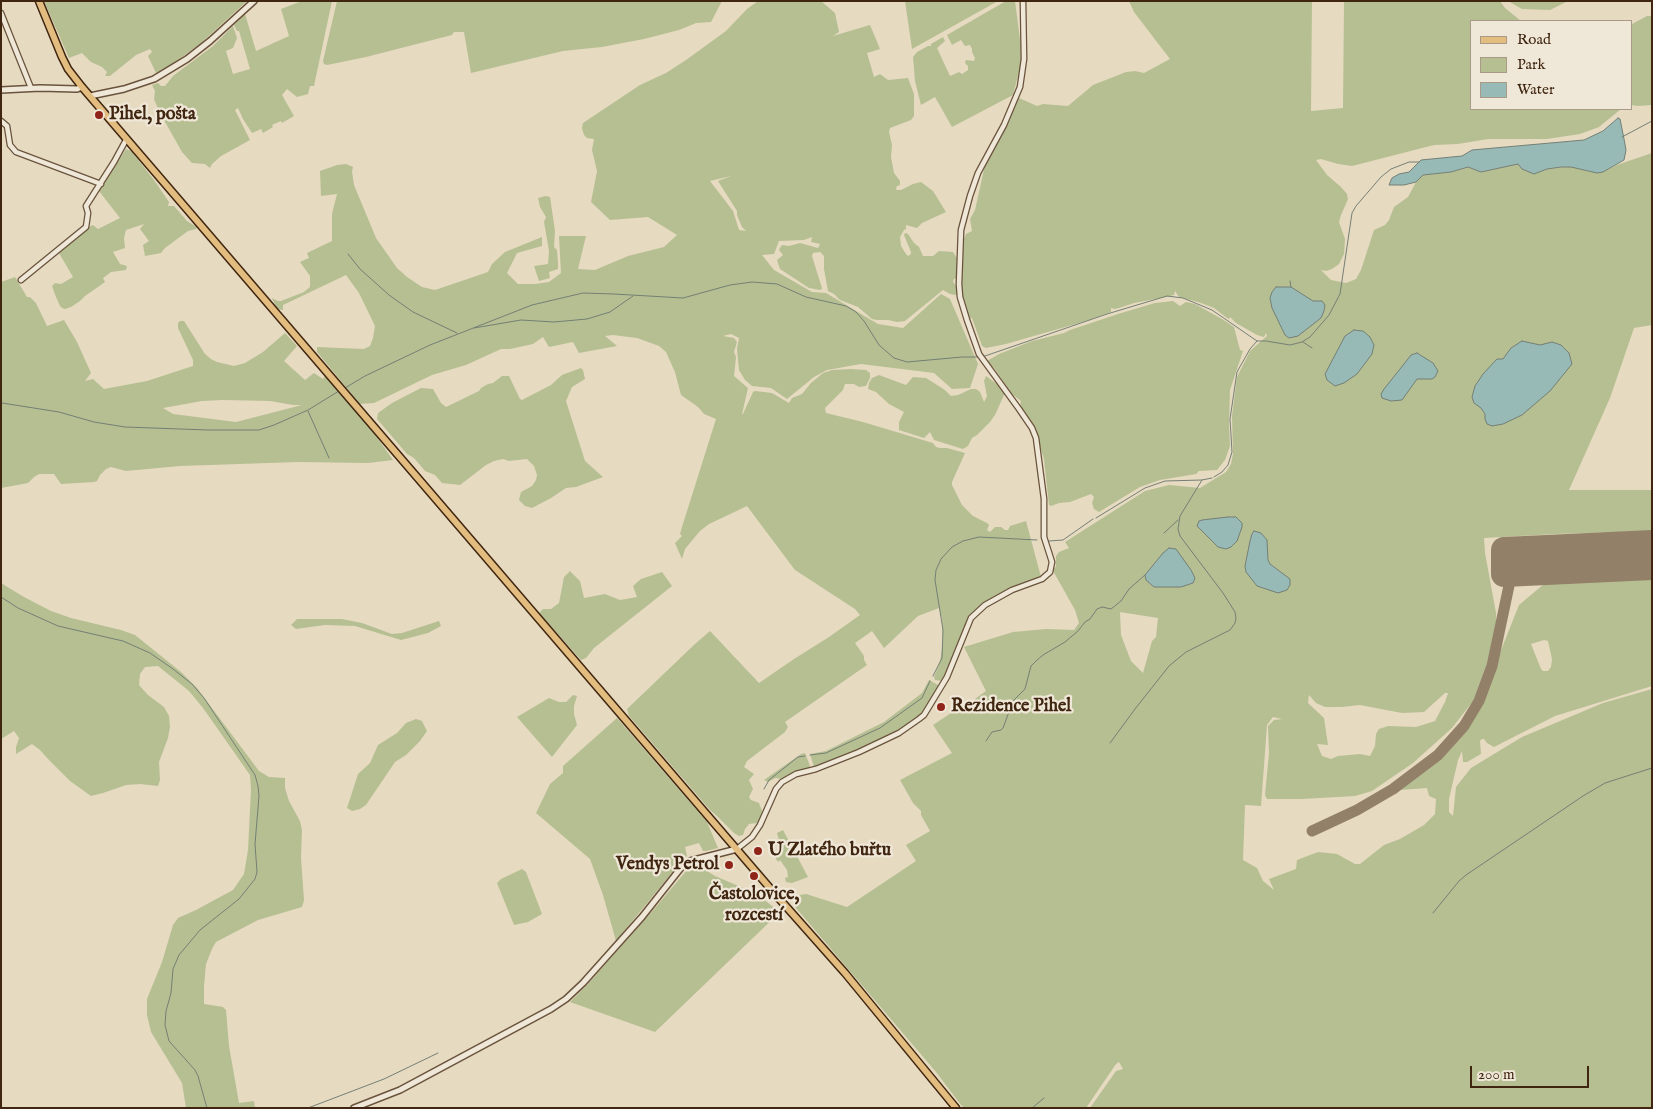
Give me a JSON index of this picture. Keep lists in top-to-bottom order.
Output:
{
  "places": [
    "Pihel, pošta",
    "Rezidence Pihel",
    "U Zlatého buřtu",
    "Vendys Petrol",
    "Častolovice, rozcestí"
  ],
  "legend": ["Road", "Park", "Water"],
  "scale_bar": "200 m"
}
